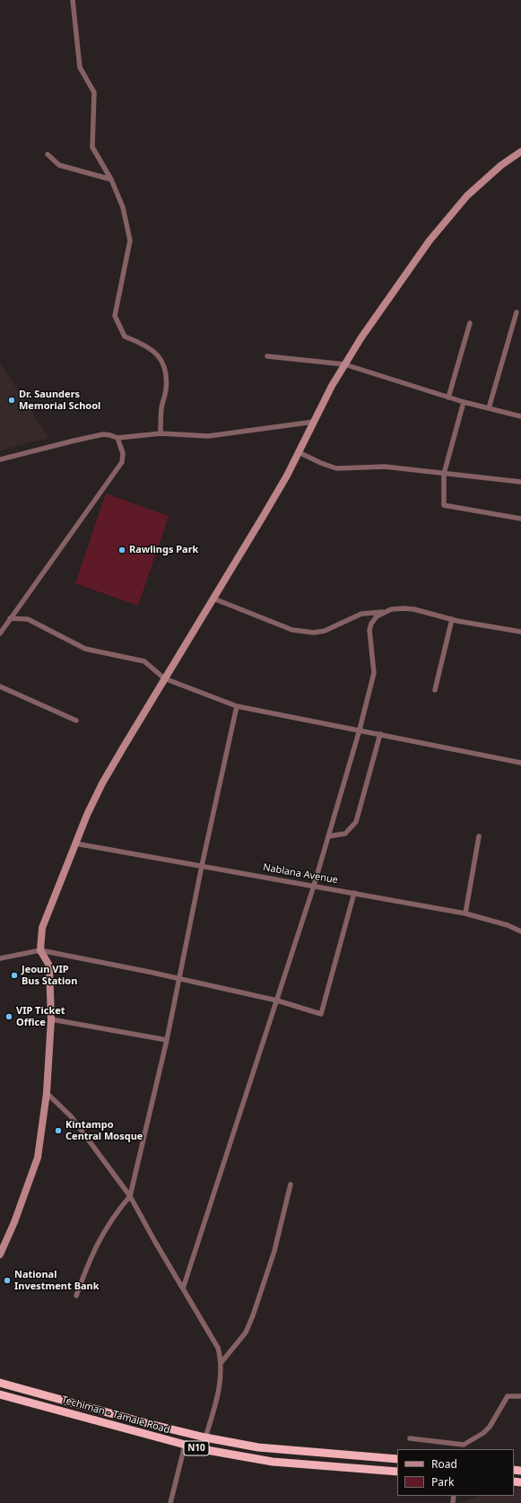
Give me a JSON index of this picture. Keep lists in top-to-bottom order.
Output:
{
  "streets": {
    "highway": ["Techiman - Tamale Road", "N10"],
    "street": ["Nablana Avenue"]
  },
  "places": [
    "Dr. Saunders Memorial School",
    "Rawlings Park",
    "Jeoun VIP Bus Station",
    "VIP Ticket Office",
    "Kintampo Central Mosque",
    "National Investment Bank"
  ],
  "legend": ["Road", "Park"]
}
